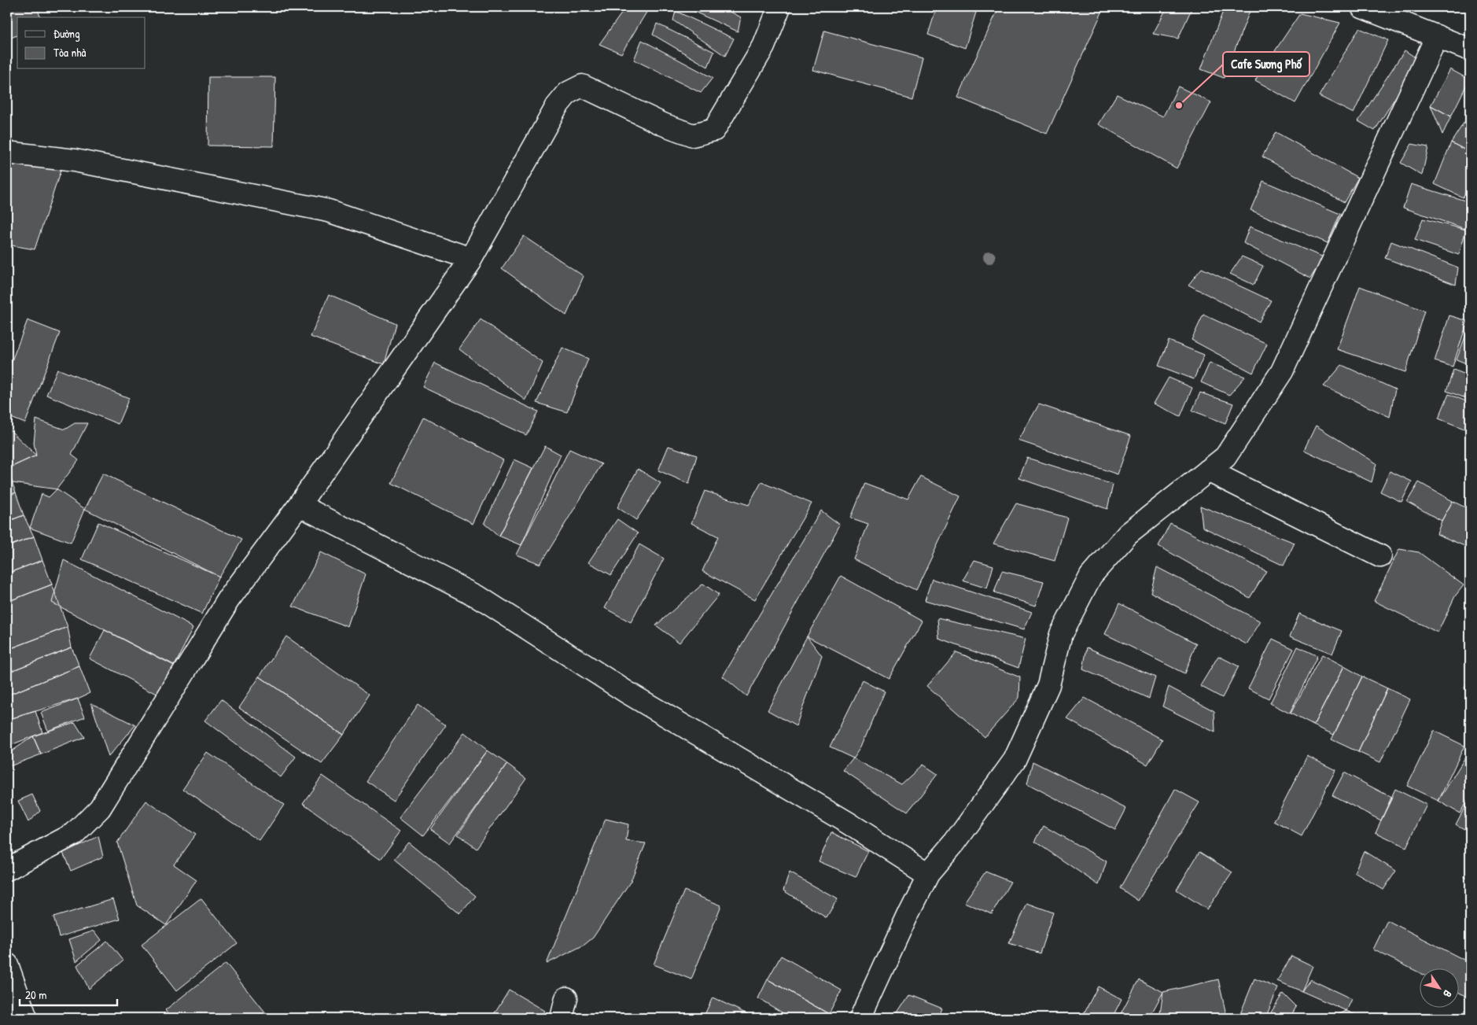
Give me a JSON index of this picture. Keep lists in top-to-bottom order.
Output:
{
  "places": ["Cafe Sương Phố"],
  "legend": ["Đường", "Tòa nhà"],
  "scale_bar": "20 m",
  "north": "bottom right"
}
